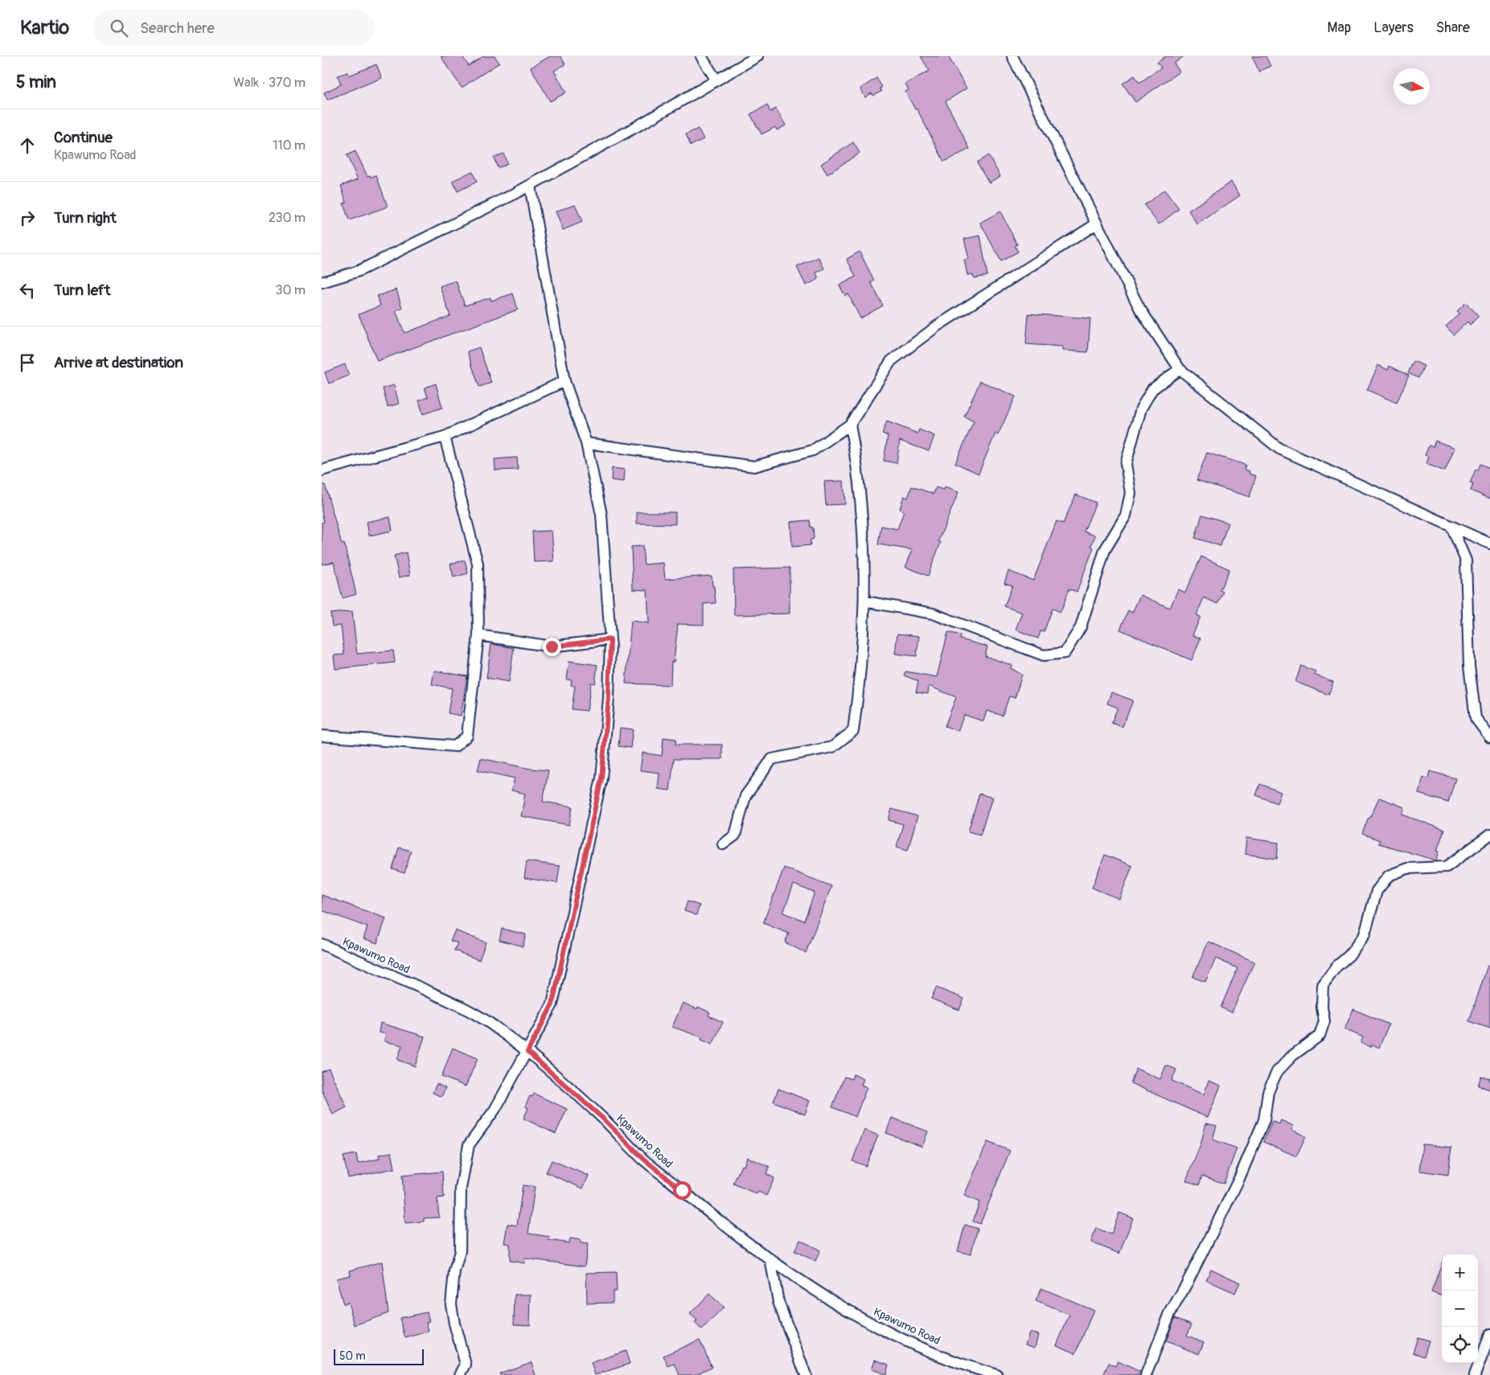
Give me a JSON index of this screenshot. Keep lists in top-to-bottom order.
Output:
{
  "streets": {
    "street": ["Kpawumo Road"]
  },
  "scale_bar": "50 m",
  "north": "right",
  "page": {
    "header": "Kartio",
    "search": "Search here",
    "nav": ["Map", "Layers", "Share"],
    "heading": ["5 min", "Walk · 370 m"],
    "list": [
      ["Continue", "Kpawumo Road", "110 m"],
      ["Turn right", "230 m"],
      ["Turn left", "30 m"],
      "Arrive at destination"
    ],
    "map_buttons": ["+", "−"],
    "scale": "50 m"
  }
}
